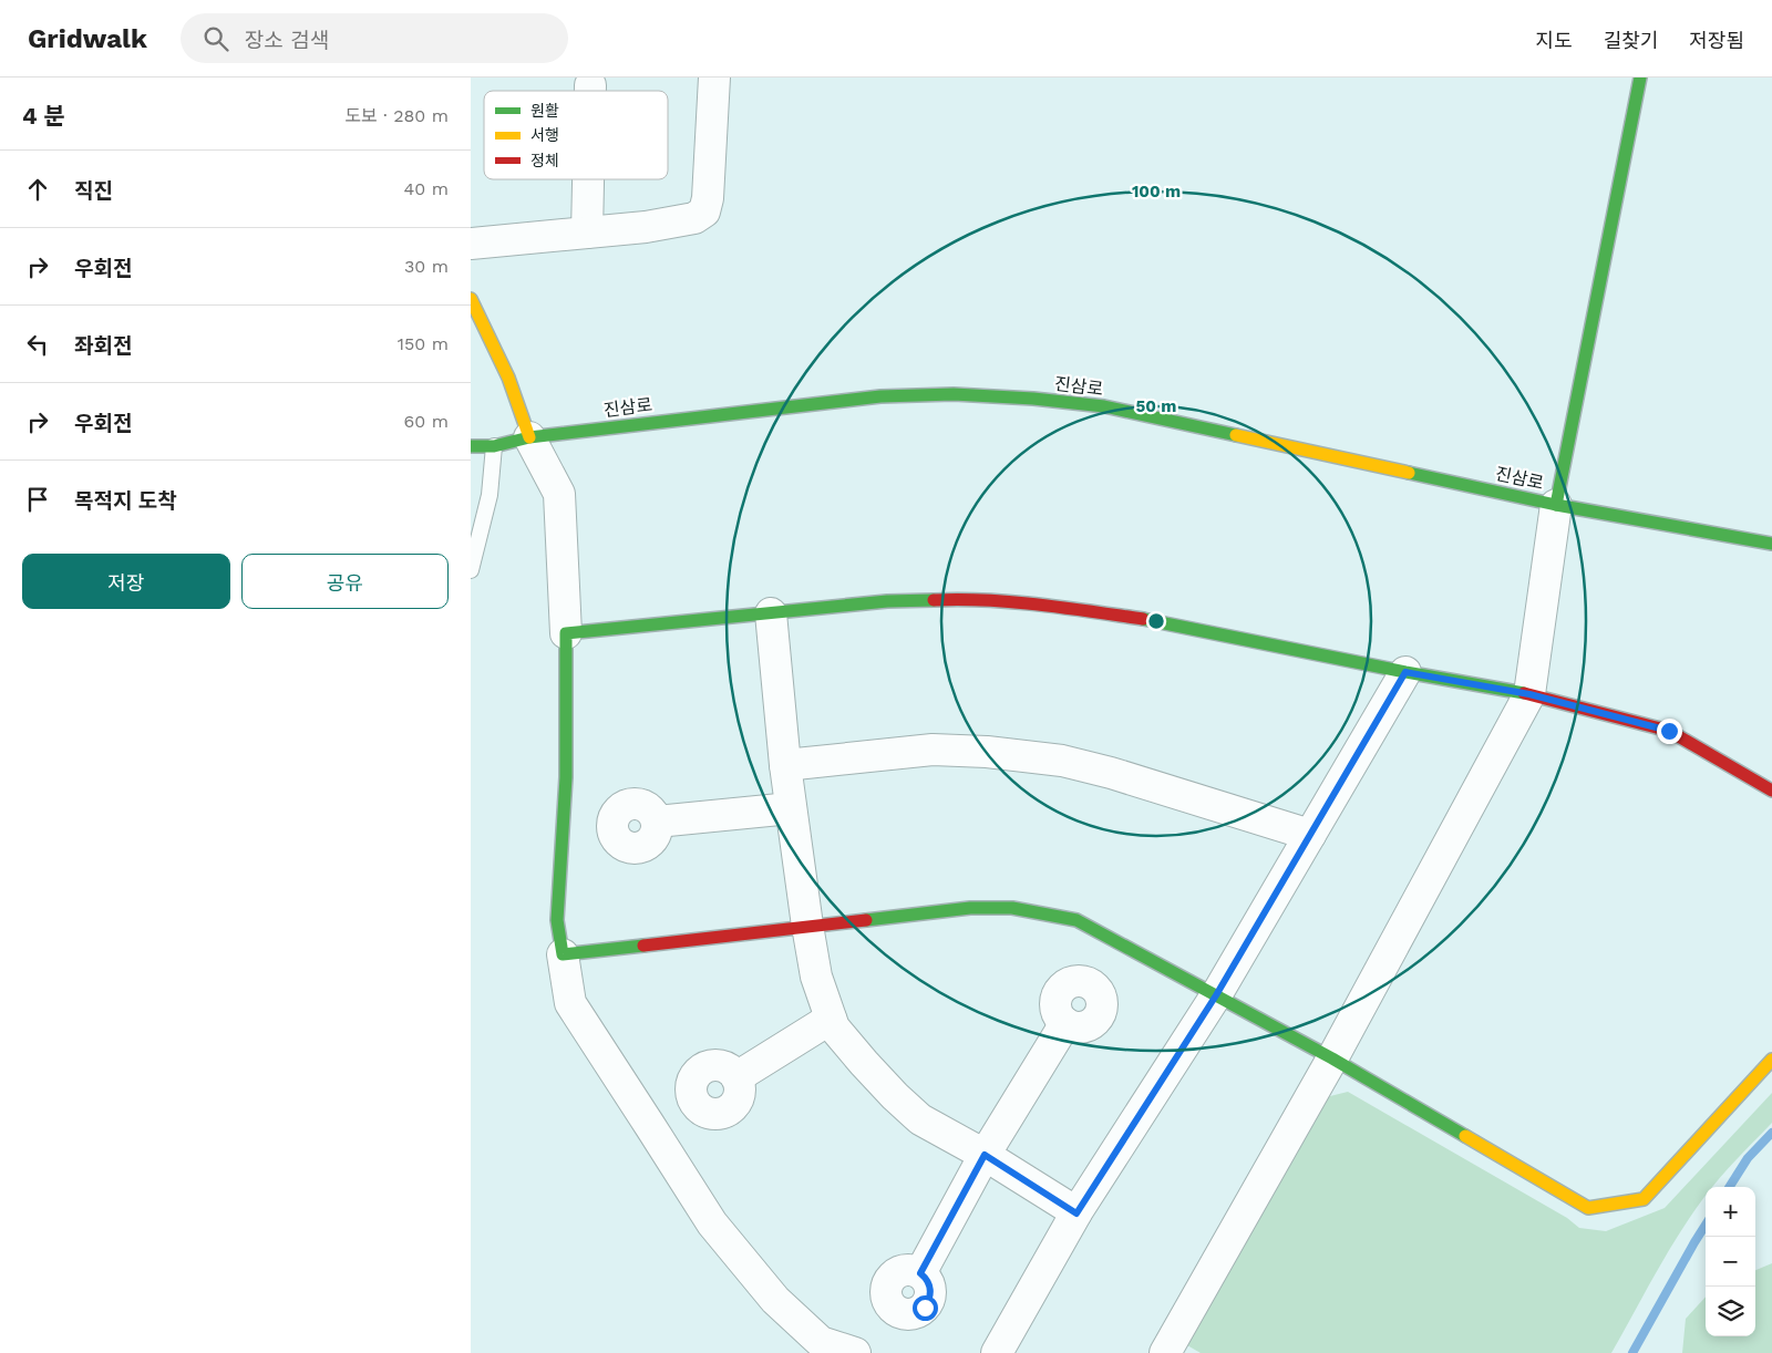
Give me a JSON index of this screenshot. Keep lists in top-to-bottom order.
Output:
{
  "streets": {
    "street": ["진삼로"]
  },
  "legend": ["원활", "서행", "정체"],
  "page": {
    "header": "Gridwalk",
    "search": "장소 검색",
    "nav": ["지도", "길찾기", "저장됨"],
    "heading": ["4 분", "도보 · 280 m"],
    "list": [
      ["직진", "40 m"],
      ["우회전", "30 m"],
      ["좌회전", "150 m"],
      ["우회전", "60 m"],
      "목적지 도착"
    ],
    "buttons": ["저장", "공유"],
    "map_buttons": ["+", "−"]
  },
  "rings": ["100 m", "50 m"]
}
